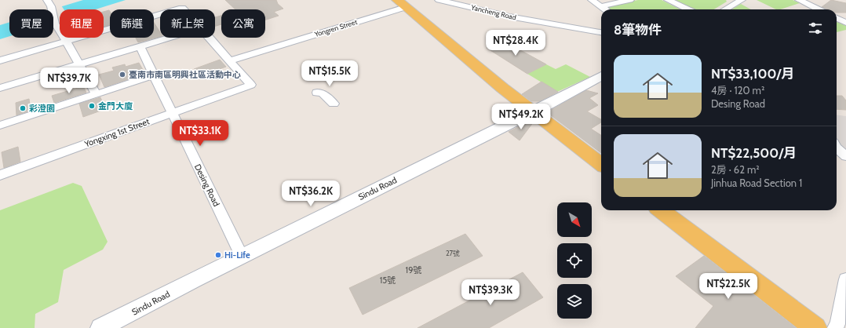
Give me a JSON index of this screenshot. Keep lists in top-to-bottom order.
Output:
{
  "streets": {
    "street": [
      "Yancheng Road",
      "Yongren Street",
      "Yongxing 1st Street",
      "Desing Road",
      "Sindu Road"
    ]
  },
  "crossings": [
    ["Yongren Street", "Yongxing 1st Street"],
    ["Yongxing 1st Street", "Desing Road"],
    ["Desing Road", "Sindu Road"]
  ],
  "places": [
    "臺南市南區明興社區活動中心",
    "金門大廈",
    "彩澄園",
    "Hi-Life"
  ],
  "house_numbers": ["27號", "19號", "15號"],
  "north": "bottom right",
  "page": {
    "chip": [
      "買屋",
      "租屋",
      "篩選",
      "新上架",
      "公寓"
    ],
    "heading": "8筆物件",
    "price": [
      "NT$28.4K",
      "NT$15.5K",
      "NT$39.7K",
      "NT$49.2K",
      "NT$33.1K",
      "NT$36.2K",
      "NT$22.5K",
      "NT$39.3K"
    ],
    "list": [
      {
        "name": "NT$33,100/月",
        "note": "4房 · 120 m² · Desing Road"
      },
      {
        "name": "NT$22,500/月",
        "note": "2房 · 62 m² · Jinhua Road Section 1"
      }
    ]
  }
}
